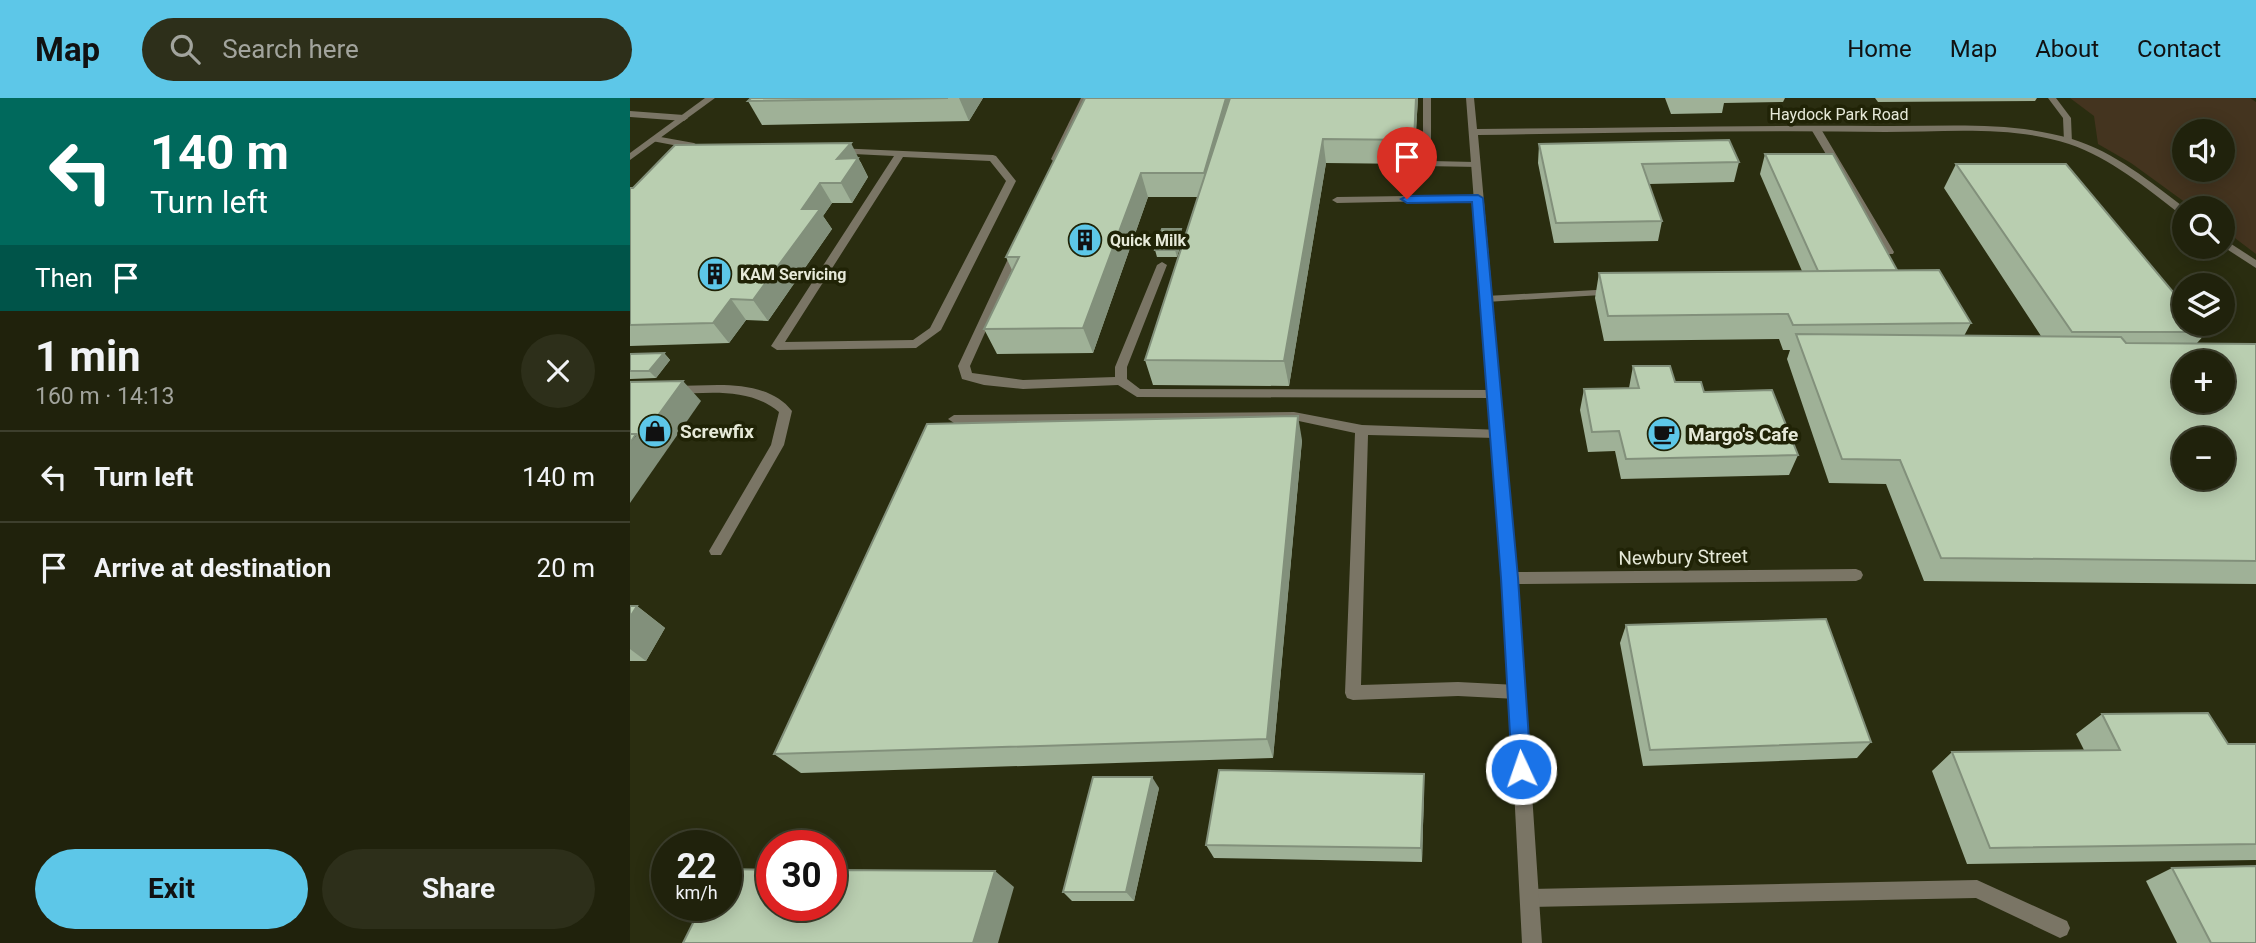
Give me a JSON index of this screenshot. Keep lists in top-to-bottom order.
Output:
{
  "streets": {
    "street": ["Haydock Park Road", "Newbury Street"]
  },
  "places": {
    "building": ["Quick Milk", "KAM Servicing"],
    "shop": ["Screwfix"],
    "cafe": ["Margo's Cafe"]
  },
  "page": {
    "header": "Map",
    "search": "Search here",
    "nav": [
      "Home",
      "Map",
      "About",
      "Contact"
    ],
    "turn": ["140 m", "Turn left"],
    "map_buttons": ["+", "−"],
    "then": "Then",
    "heading": ["1 min", "160 m · 14:13"],
    "list": [
      {
        "name": "Turn left",
        "value": "140 m"
      },
      {
        "name": "Arrive at destination",
        "value": "20 m"
      }
    ],
    "speed": "22 km/h",
    "limit": "30",
    "buttons": ["Exit", "Share"]
  }
}
